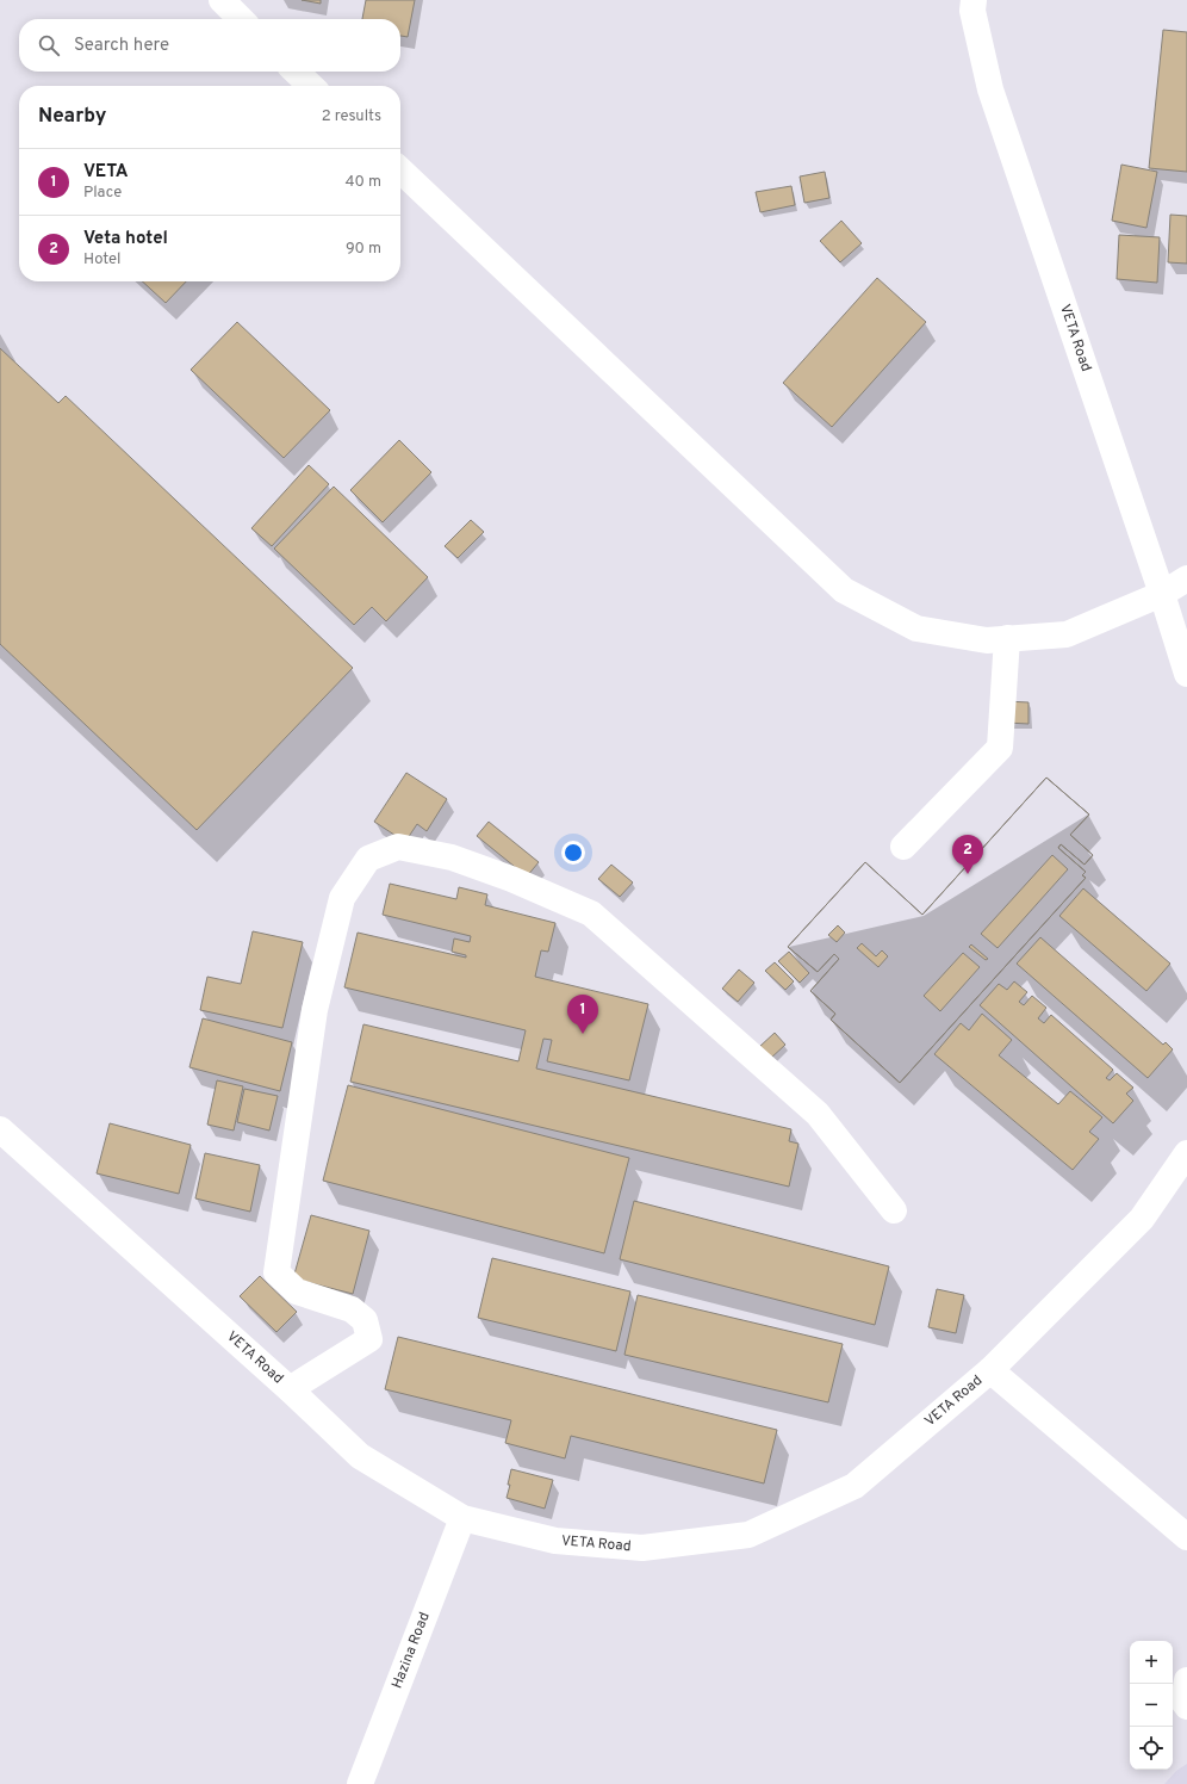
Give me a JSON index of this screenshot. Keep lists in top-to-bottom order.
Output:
{
  "streets": {
    "street": ["VETA Road", "Hazina Road"]
  },
  "crossings": [
    ["VETA Road", "Hazina Road"]
  ],
  "page": {
    "search": "Search here",
    "heading": ["Nearby", "2 results"],
    "list": [
      {
        "mark": "1",
        "name": "VETA",
        "note": "Place",
        "value": "40 m"
      },
      {
        "mark": "2",
        "name": "Veta hotel",
        "note": "Hotel",
        "value": "90 m"
      }
    ],
    "pins": ["2", "1"],
    "map_buttons": ["+", "−"]
  }
}
